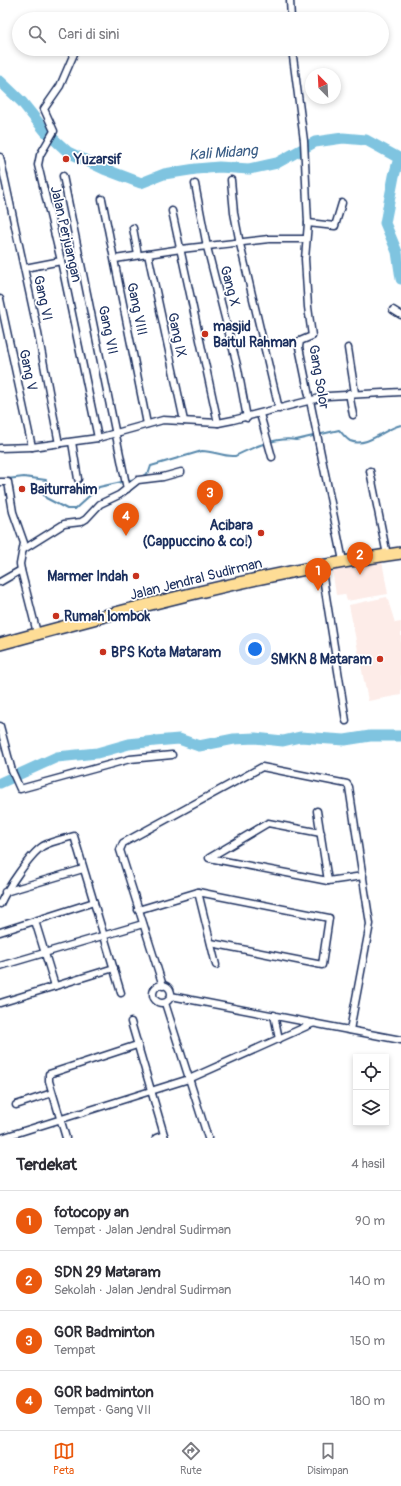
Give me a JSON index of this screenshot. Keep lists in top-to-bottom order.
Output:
{
  "streets": {
    "highway": ["Jalan Jendral Sudirman"],
    "street": [
      "Jalan Perjuangan",
      "Gang X",
      "Gang VI",
      "Gang VIII",
      "Gang VII",
      "Gang IX",
      "Gang V",
      "Gang Solor"
    ]
  },
  "crossings": [
    ["Gang Solor", "Jalan Jendral Sudirman"]
  ],
  "water": ["Kali Midang"],
  "places": [
    "Yuzarsif",
    "masjid Baitul Rahman",
    "Baiturrahim",
    "Acibara (Cappuccino & co!)",
    "Marmer Indah",
    "Rumah lombok",
    "BPS Kota Mataram",
    "SMKN 8 Mataram"
  ],
  "north": "top left",
  "page": {
    "search": "Cari di sini",
    "pins": [
      "3",
      "4",
      "2",
      "1"
    ],
    "heading": ["Terdekat", "4 hasil"],
    "list": [
      {
        "mark": "1",
        "name": "fotocopy an",
        "note": "Tempat · Jalan Jendral Sudirman",
        "value": "90 m"
      },
      {
        "mark": "2",
        "name": "SDN 29 Mataram",
        "note": "Sekolah · Jalan Jendral Sudirman",
        "value": "140 m"
      },
      {
        "mark": "3",
        "name": "GOR Badminton",
        "note": "Tempat",
        "value": "150 m"
      },
      {
        "mark": "4",
        "name": "GOR badminton",
        "note": "Tempat · Gang VII",
        "value": "180 m"
      }
    ],
    "nav": ["Peta", "Rute", "Disimpan"]
  }
}
